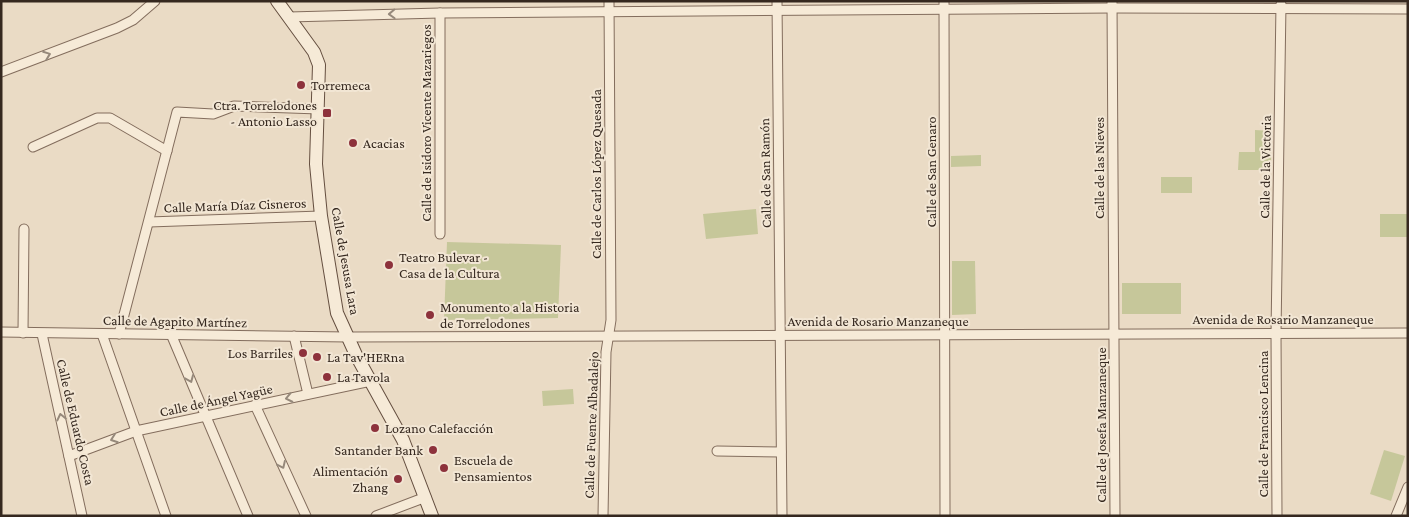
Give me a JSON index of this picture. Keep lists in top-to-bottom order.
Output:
{
  "streets": {
    "main road": ["Calle de Jesusa Lara"],
    "street": [
      "Calle de Isidoro Vicente Mazariegos",
      "Calle de la Victoria",
      "Calle de las Nieves",
      "Calle de San Genaro",
      "Calle de San Ramón",
      "Calle de Carlos López Quesada",
      "Calle María Díaz Cisneros",
      "Avenida de Rosario Manzaneque",
      "Calle de Agapito Martínez",
      "Calle de Ángel Yagüe",
      "Calle de Eduardo Costa",
      "Calle de Francisco Lencina",
      "Calle de Fuente Albadalejo",
      "Calle de Josefa Manzaneque"
    ]
  },
  "crossings": [
    ["Calle de la Victoria", "Avenida de Rosario Manzaneque"],
    ["Calle de la Victoria", "Calle de Francisco Lencina"],
    ["Calle de las Nieves", "Avenida de Rosario Manzaneque"],
    ["Calle de las Nieves", "Calle de Josefa Manzaneque"],
    ["Calle de San Genaro", "Avenida de Rosario Manzaneque"],
    ["Calle de San Ramón", "Avenida de Rosario Manzaneque"],
    ["Calle de Carlos López Quesada", "Avenida de Rosario Manzaneque"],
    ["Calle de Carlos López Quesada", "Calle de Fuente Albadalejo"],
    ["Calle María Díaz Cisneros", "Calle de Jesusa Lara"],
    ["Calle de Jesusa Lara", "Avenida de Rosario Manzaneque"],
    ["Calle de Jesusa Lara", "Calle de Agapito Martínez"],
    ["Calle de Jesusa Lara", "Calle de Ángel Yagüe"],
    ["Avenida de Rosario Manzaneque", "Calle de Agapito Martínez"],
    ["Avenida de Rosario Manzaneque", "Calle de Francisco Lencina"],
    ["Avenida de Rosario Manzaneque", "Calle de Fuente Albadalejo"],
    ["Avenida de Rosario Manzaneque", "Calle de Josefa Manzaneque"],
    ["Calle de Agapito Martínez", "Calle de Eduardo Costa"],
    ["Calle de Ángel Yagüe", "Calle de Eduardo Costa"]
  ],
  "one_way": ["Calle de Ángel Yagüe"],
  "places": {
    "other": [
      "Torremeca",
      "Acacias",
      "Teatro Bulevar - Casa de la Cultura",
      "Monumento a la Historia de Torrelodones",
      "Los Barriles",
      "La Tav'HERna",
      "La Tavola",
      "Lozano Calefacción",
      "Santander Bank",
      "Escuela de Pensamientos",
      "Alimentación Zhang"
    ],
    "transit": ["Ctra. Torrelodones - Antonio Lasso"]
  }
}
